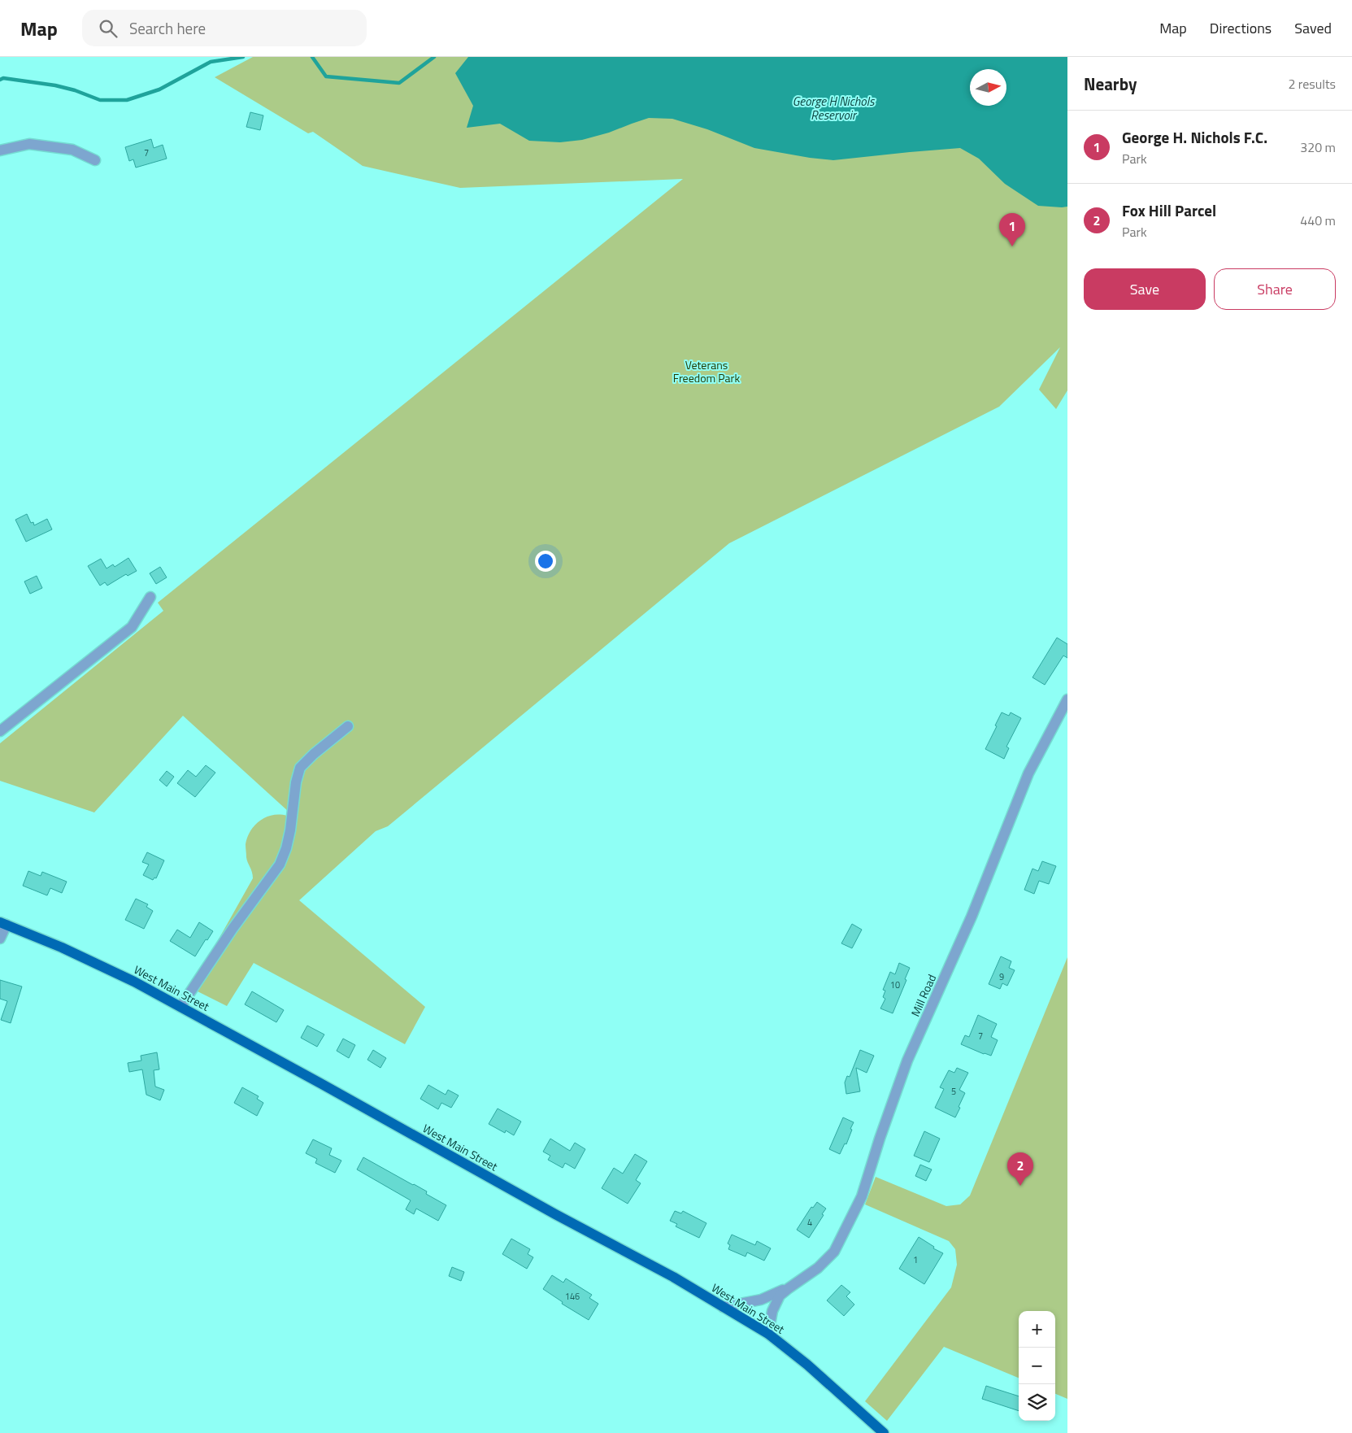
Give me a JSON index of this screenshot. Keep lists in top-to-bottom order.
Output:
{
  "streets": {
    "main road": ["West Main Street"],
    "street": ["Mill Road"]
  },
  "crossings": [
    ["West Main Street", "Mill Road"]
  ],
  "water": ["George H Nichols Reservoir"],
  "parks": ["Veterans Freedom Park"],
  "house_numbers": [
    "7",
    "9",
    "10",
    "7",
    "5",
    "4",
    "1",
    "146"
  ],
  "north": "right",
  "page": {
    "header": "Map",
    "search": "Search here",
    "nav": ["Map", "Directions", "Saved"],
    "heading": ["Nearby", "2 results"],
    "list": [
      {
        "mark": "1",
        "name": "George H. Nichols F.C.",
        "note": "Park",
        "value": "320 m"
      },
      {
        "mark": "2",
        "name": "Fox Hill Parcel",
        "note": "Park",
        "value": "440 m"
      }
    ],
    "pins": ["1", "2"],
    "buttons": ["Save", "Share"],
    "map_buttons": ["+", "−"]
  }
}
